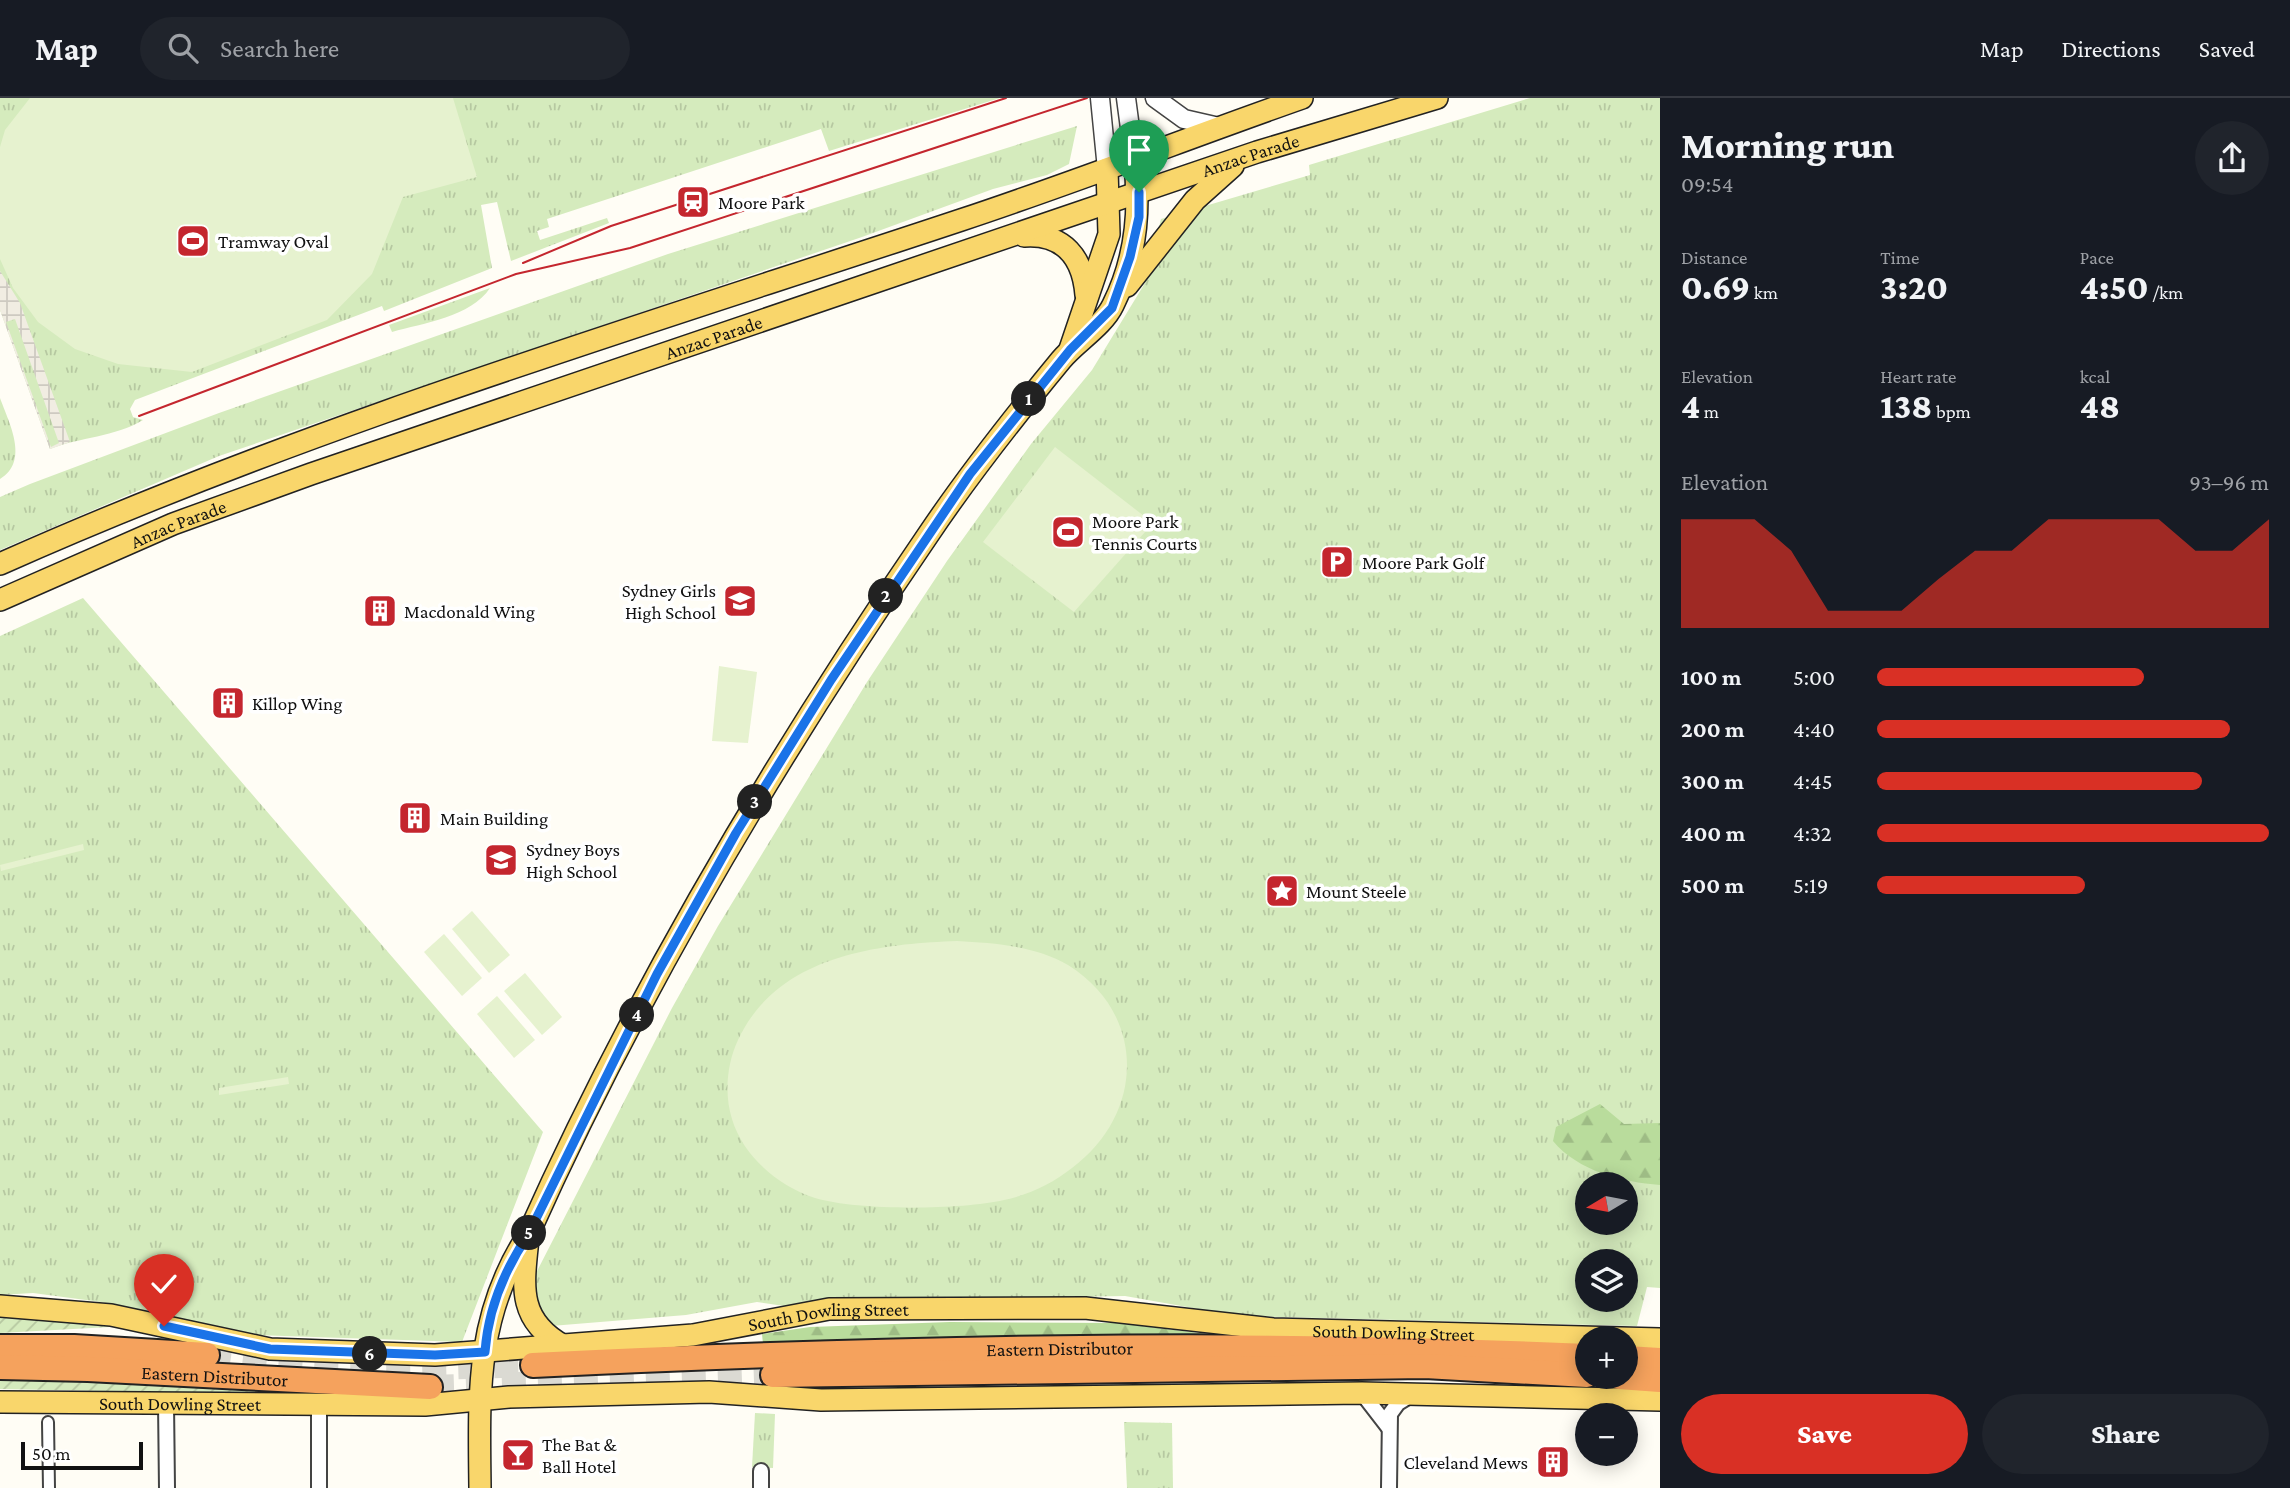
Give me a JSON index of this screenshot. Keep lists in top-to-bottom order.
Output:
{
  "streets": {
    "highway": ["Eastern Distributor"],
    "main road": ["Anzac Parade", "South Dowling Street"]
  },
  "places": {
    "station": ["Moore Park"],
    "sports": ["Tramway Oval", "Moore Park Tennis Courts"],
    "parking": ["Moore Park Golf"],
    "school or university": ["Sydney Girls High School", "Sydney Boys High School"],
    "building": [
      "Macdonald Wing",
      "Killop Wing",
      "Main Building",
      "Cleveland Mews"
    ],
    "place": ["Mount Steele"],
    "bar": ["The Bat & Ball Hotel"]
  },
  "scale_bar": "50 m",
  "north": "left",
  "page": {
    "header": "Map",
    "search": "Search here",
    "nav": ["Map", "Directions", "Saved"],
    "heading": ["Morning run", "09:54"],
    "stats": [
      ["Distance", "0.69 km"],
      ["Time", "3:20"],
      ["Pace", "4:50 /km"],
      ["Elevation", "4 m"],
      ["Heart rate", "138 bpm"],
      ["kcal", "48"]
    ],
    "pins": [
      "1",
      "2",
      "3",
      "4",
      "5",
      "6"
    ],
    "chart": ["Elevation", "93–96 m"],
    "list": [
      {
        "name": "100 m",
        "note": "5:00"
      },
      {
        "name": "200 m",
        "note": "4:40"
      },
      {
        "name": "300 m",
        "note": "4:45"
      },
      {
        "name": "400 m",
        "note": "4:32"
      },
      {
        "name": "500 m",
        "note": "5:19"
      }
    ],
    "map_buttons": ["+", "−"],
    "buttons": ["Save", "Share"],
    "scale": "50 m"
  }
}
